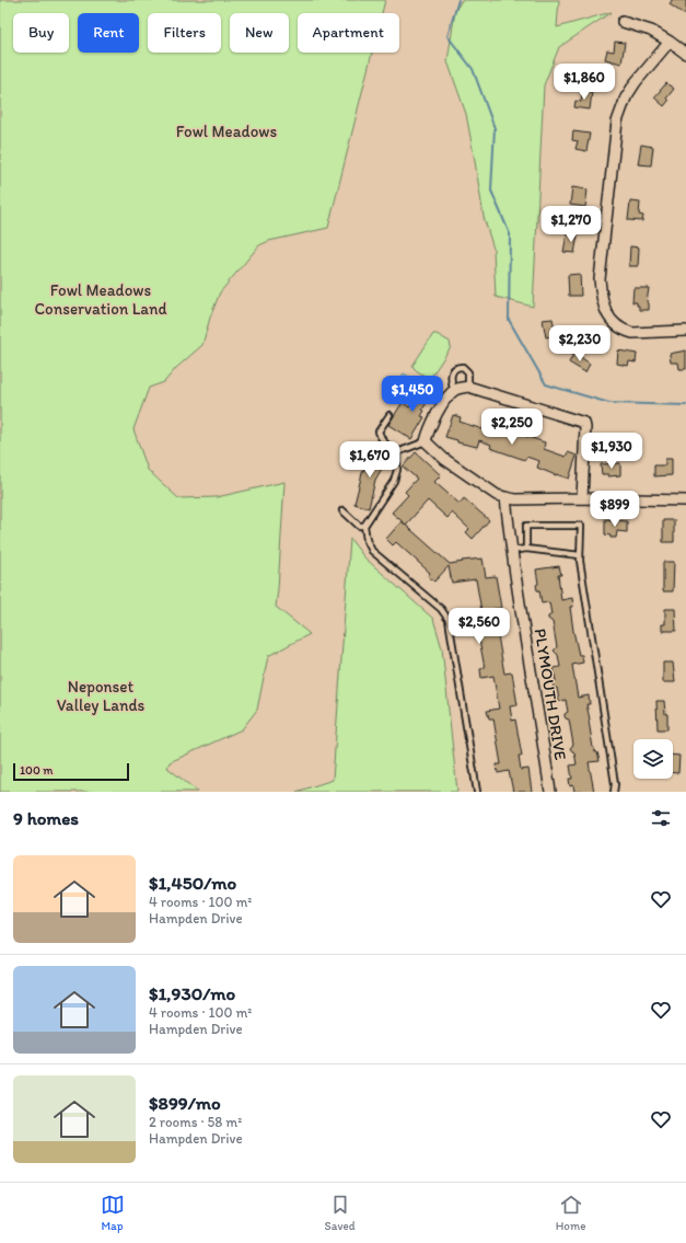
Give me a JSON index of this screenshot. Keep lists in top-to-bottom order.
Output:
{
  "streets": {
    "street": ["PLYMOUTH DRIVE"]
  },
  "parks": ["Fowl Meadows", "Fowl Meadows Conservation Land", "Neponset Valley Lands"],
  "scale_bar": "100 m",
  "page": {
    "chip": [
      "Buy",
      "Rent",
      "Filters",
      "New",
      "Apartment"
    ],
    "price": [
      "$1,860",
      "$1,270",
      "$2,230",
      "$1,450",
      "$2,250",
      "$1,930",
      "$1,670",
      "$899",
      "$2,560"
    ],
    "scale": "100 m",
    "heading": "9 homes",
    "list": [
      {
        "name": "$1,450/mo",
        "note": "4 rooms · 100 m² · Hampden Drive"
      },
      {
        "name": "$1,930/mo",
        "note": "4 rooms · 100 m² · Hampden Drive"
      },
      {
        "name": "$899/mo",
        "note": "2 rooms · 58 m² · Hampden Drive"
      }
    ],
    "tabs": ["Map", "Saved", "Home"]
  }
}
